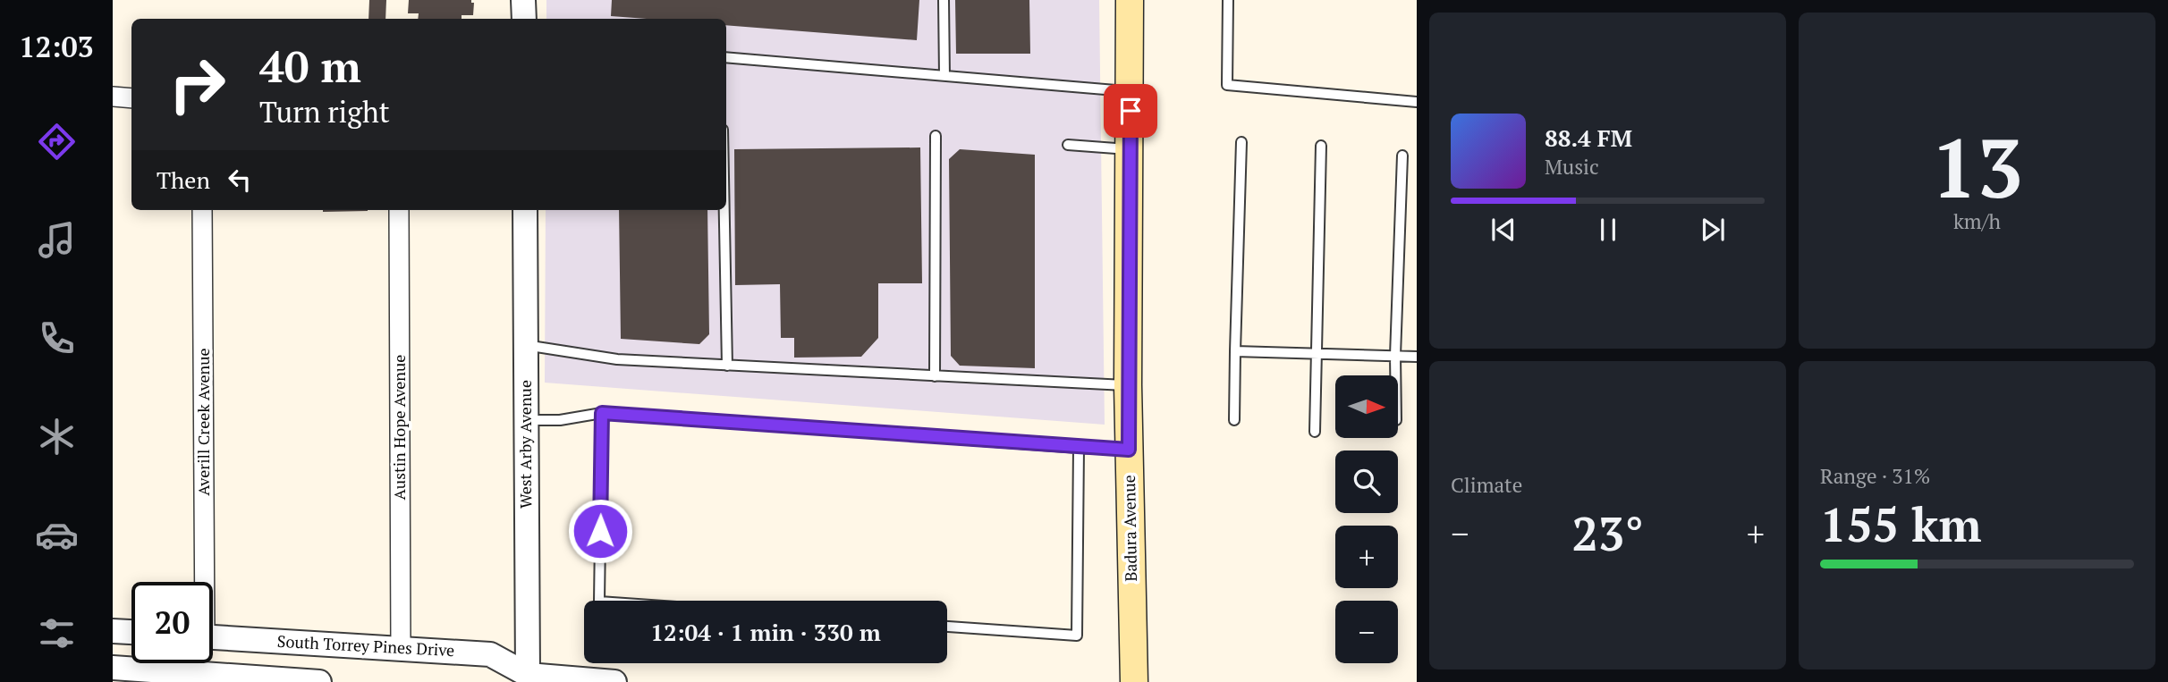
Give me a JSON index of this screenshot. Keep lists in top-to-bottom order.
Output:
{
  "streets": {
    "main road": ["Badura Avenue"],
    "street": [
      "Averill Creek Avenue",
      "Austin Hope Avenue",
      "West Arby Avenue",
      "South Torrey Pines Drive"
    ]
  },
  "crossings": [
    ["Austin Hope Avenue", "South Torrey Pines Drive"],
    ["West Arby Avenue", "South Torrey Pines Drive"]
  ],
  "north": "right",
  "page": {
    "tabs": "12:03",
    "tile": [
      ["13", "km/h"],
      "Climate",
      ["Range · 31%", "155 km"]
    ],
    "turn": ["40 m", "Turn right"],
    "song": ["88.4 FM", "Music"],
    "then": "Then",
    "map_buttons": ["+", "−"],
    "heat": ["−", "23°", "+"],
    "limit": "20",
    "trip": "12:04 · 1 min · 330 m"
  }
}
